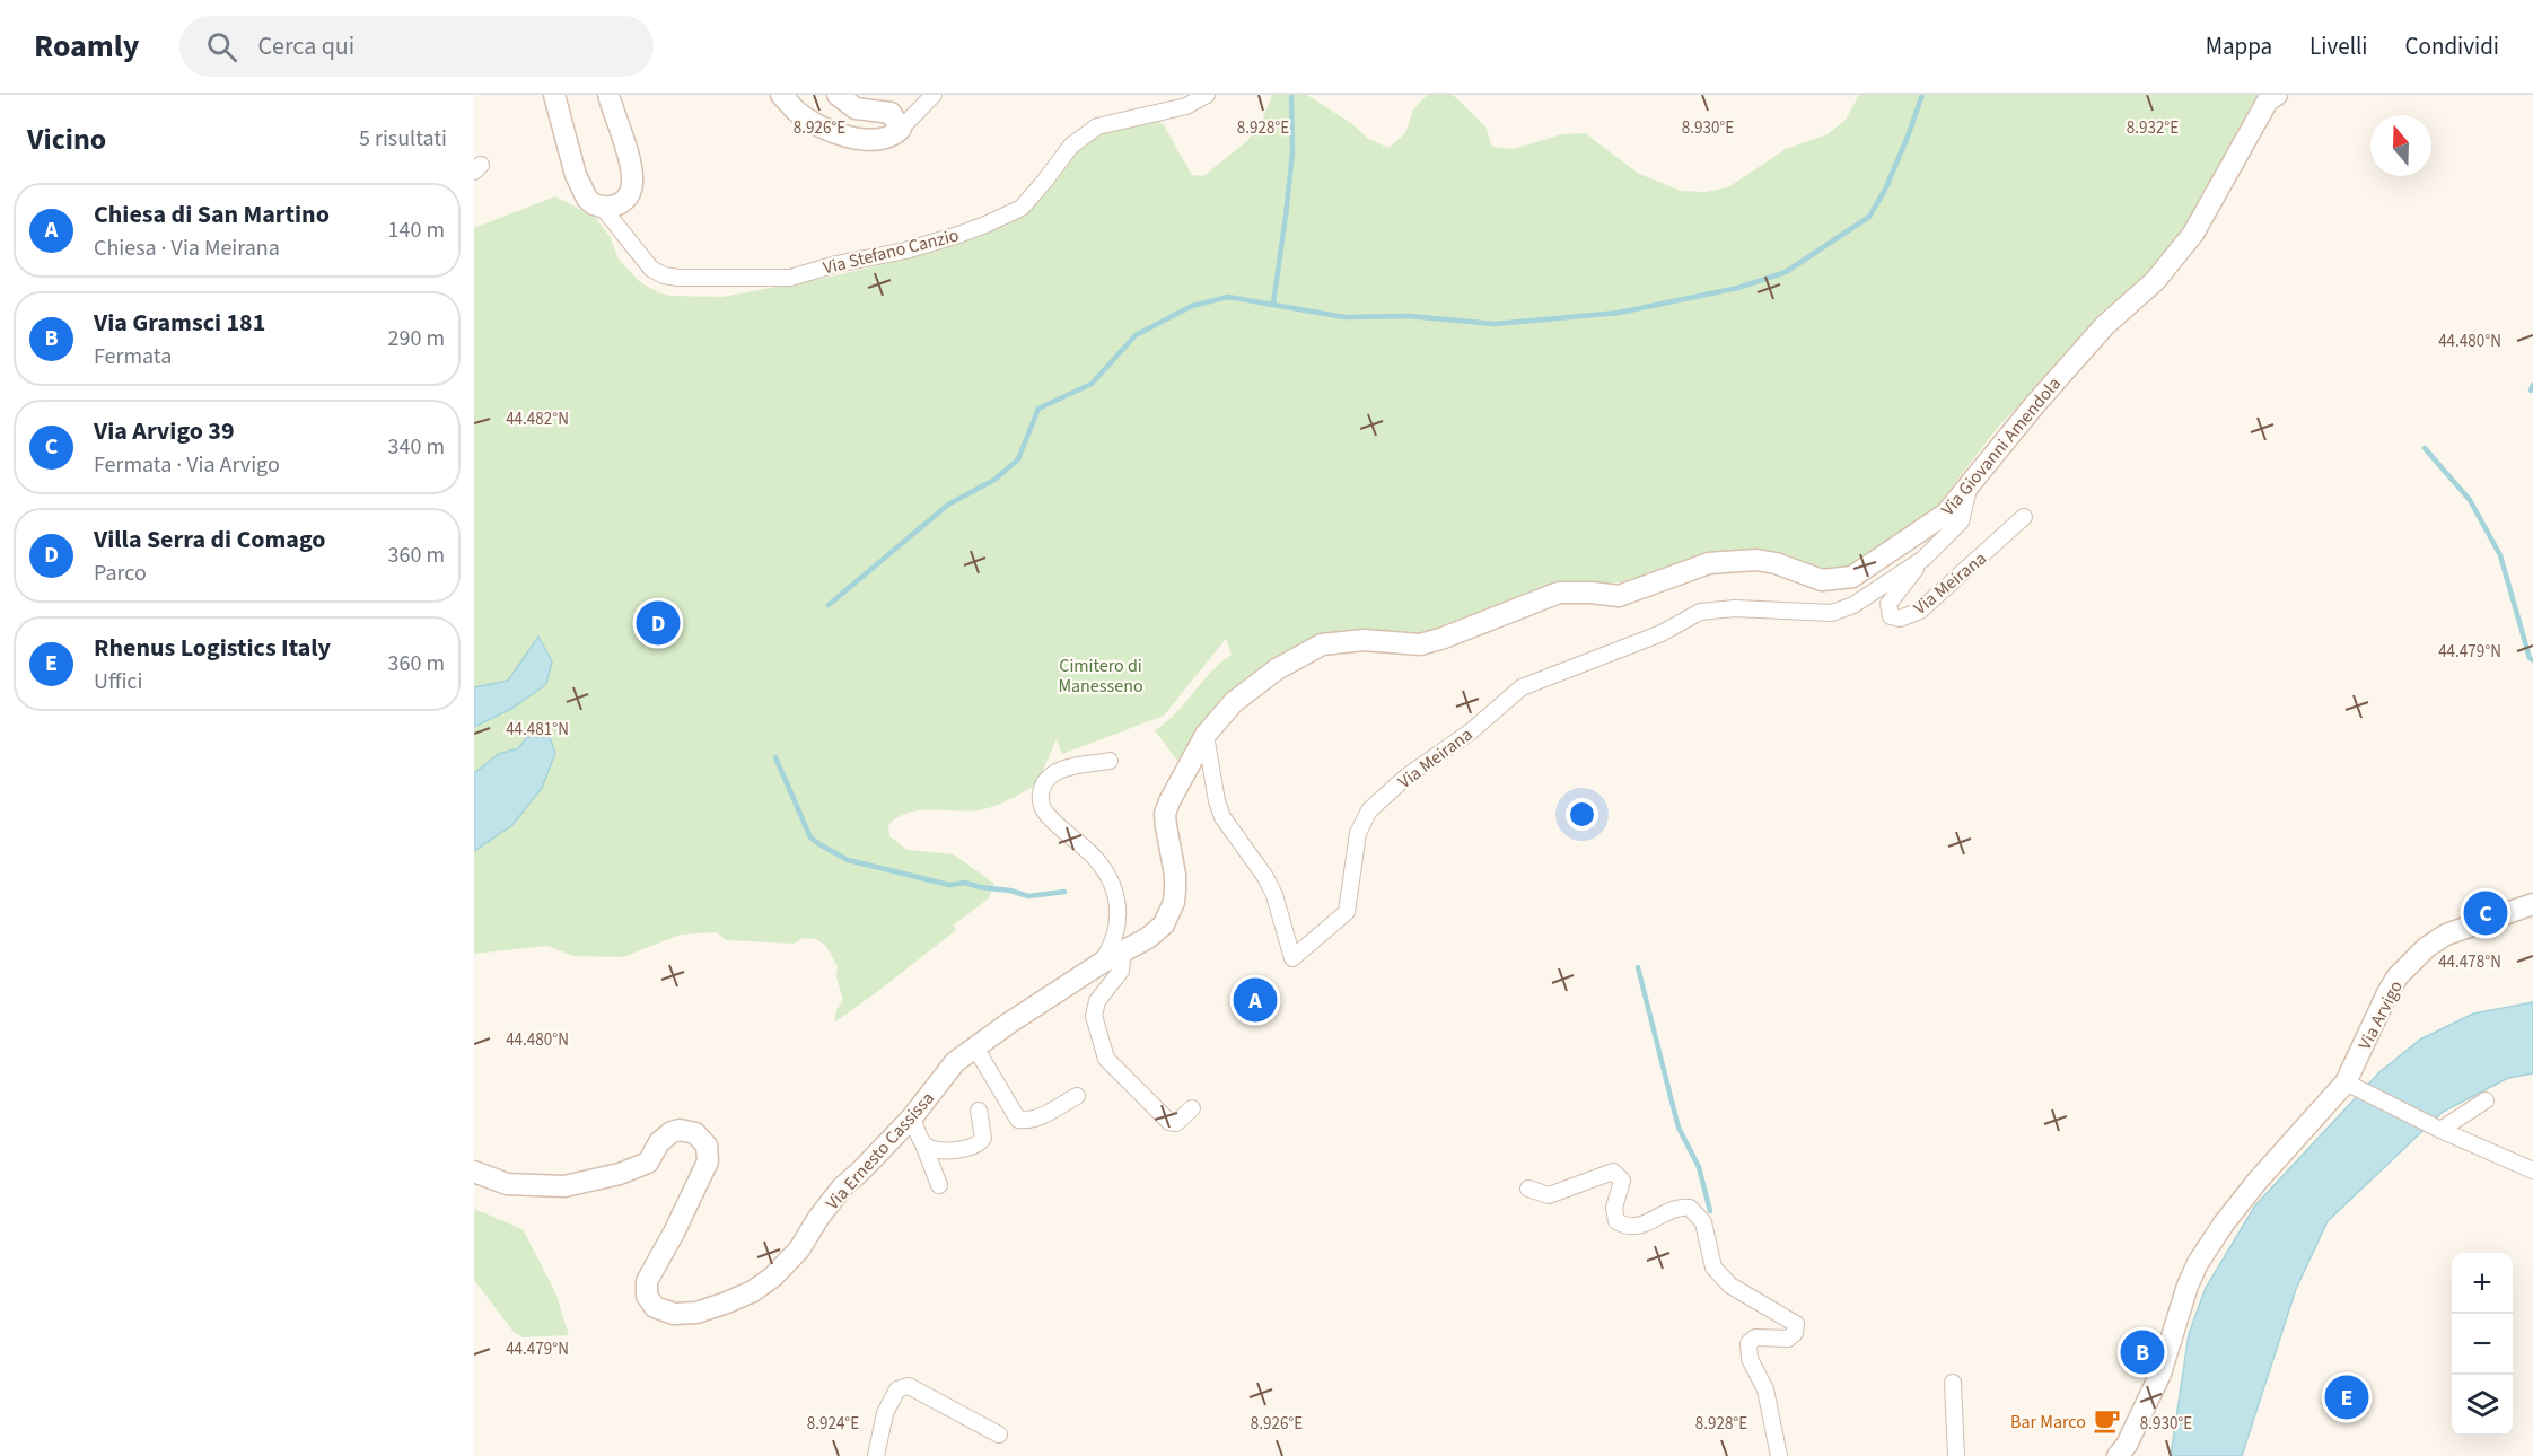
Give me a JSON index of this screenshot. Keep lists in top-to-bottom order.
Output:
{
  "streets": {
    "street": [
      "Via Stefano Canzio",
      "Via Giovanni Amendola",
      "Via Meirana",
      "Via Arvigo",
      "Via Ernesto Cassissa"
    ]
  },
  "crossings": [
    ["Via Giovanni Amendola", "Via Meirana"],
    ["Via Giovanni Amendola", "Via Ernesto Cassissa"],
    ["Via Meirana", "Via Ernesto Cassissa"]
  ],
  "parks": ["Cimitero di Manesseno"],
  "places": {
    "cafe": ["Bar Marco"]
  },
  "north": "top",
  "page": {
    "header": "Roamly",
    "search": "Cerca qui",
    "nav": ["Mappa", "Livelli", "Condividi"],
    "heading": ["Vicino", "5 risultati"],
    "list": [
      {
        "mark": "A",
        "name": "Chiesa di San Martino",
        "note": "Chiesa · Via Meirana",
        "value": "140 m"
      },
      {
        "mark": "B",
        "name": "Via Gramsci 181",
        "note": "Fermata",
        "value": "290 m"
      },
      {
        "mark": "C",
        "name": "Via Arvigo 39",
        "note": "Fermata · Via Arvigo",
        "value": "340 m"
      },
      {
        "mark": "D",
        "name": "Villa Serra di Comago",
        "note": "Parco",
        "value": "360 m"
      },
      {
        "mark": "E",
        "name": "Rhenus Logistics Italy",
        "note": "Uffici",
        "value": "360 m"
      }
    ],
    "pins": [
      "D",
      "C",
      "A",
      "B",
      "E"
    ],
    "map_buttons": ["+", "−"]
  },
  "coordinates": [
    "8.926°E",
    "8.928°E",
    "8.930°E",
    "8.932°E",
    "44.480°N",
    "44.482°N",
    "44.479°N",
    "44.481°N",
    "44.478°N",
    "8.924°E"
  ]
}
